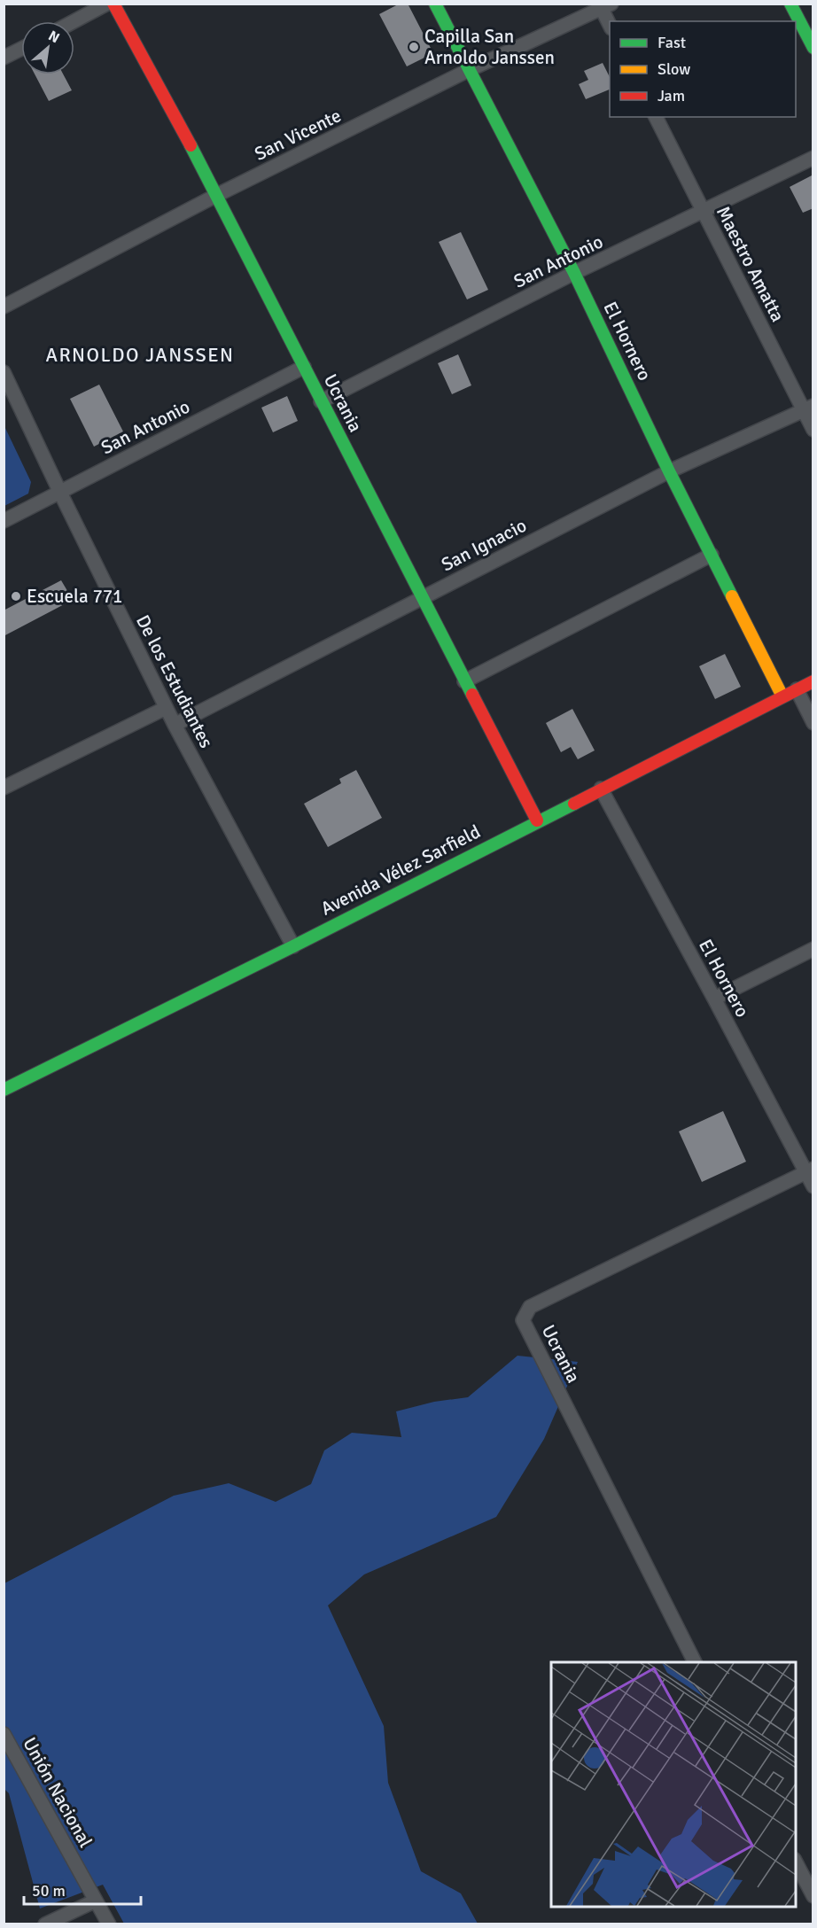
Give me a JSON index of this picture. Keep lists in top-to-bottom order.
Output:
{
  "streets": {
    "street": [
      "San Vicente",
      "San Antonio",
      "Maestro Amatta",
      "El Hornero",
      "Ucrania",
      "San Ignacio",
      "De los Estudiantes",
      "Avenida Vélez Sarfield",
      "Unión Nacional"
    ]
  },
  "crossings": [
    ["San Vicente", "El Hornero"],
    ["San Vicente", "Ucrania"],
    ["San Antonio", "Maestro Amatta"],
    ["San Antonio", "El Hornero"],
    ["San Antonio", "Ucrania"],
    ["San Antonio", "De los Estudiantes"],
    ["Maestro Amatta", "San Ignacio"],
    ["El Hornero", "Ucrania"],
    ["El Hornero", "San Ignacio"],
    ["El Hornero", "Avenida Vélez Sarfield"],
    ["Ucrania", "San Ignacio"],
    ["Ucrania", "Avenida Vélez Sarfield"],
    ["San Ignacio", "De los Estudiantes"],
    ["De los Estudiantes", "Avenida Vélez Sarfield"]
  ],
  "districts": ["ARNOLDO JANSSEN"],
  "places": ["Capilla San Arnoldo Janssen", "Escuela 771"],
  "legend": ["Fast", "Slow", "Jam"],
  "scale_bar": "50 m",
  "north": "top right"
}
